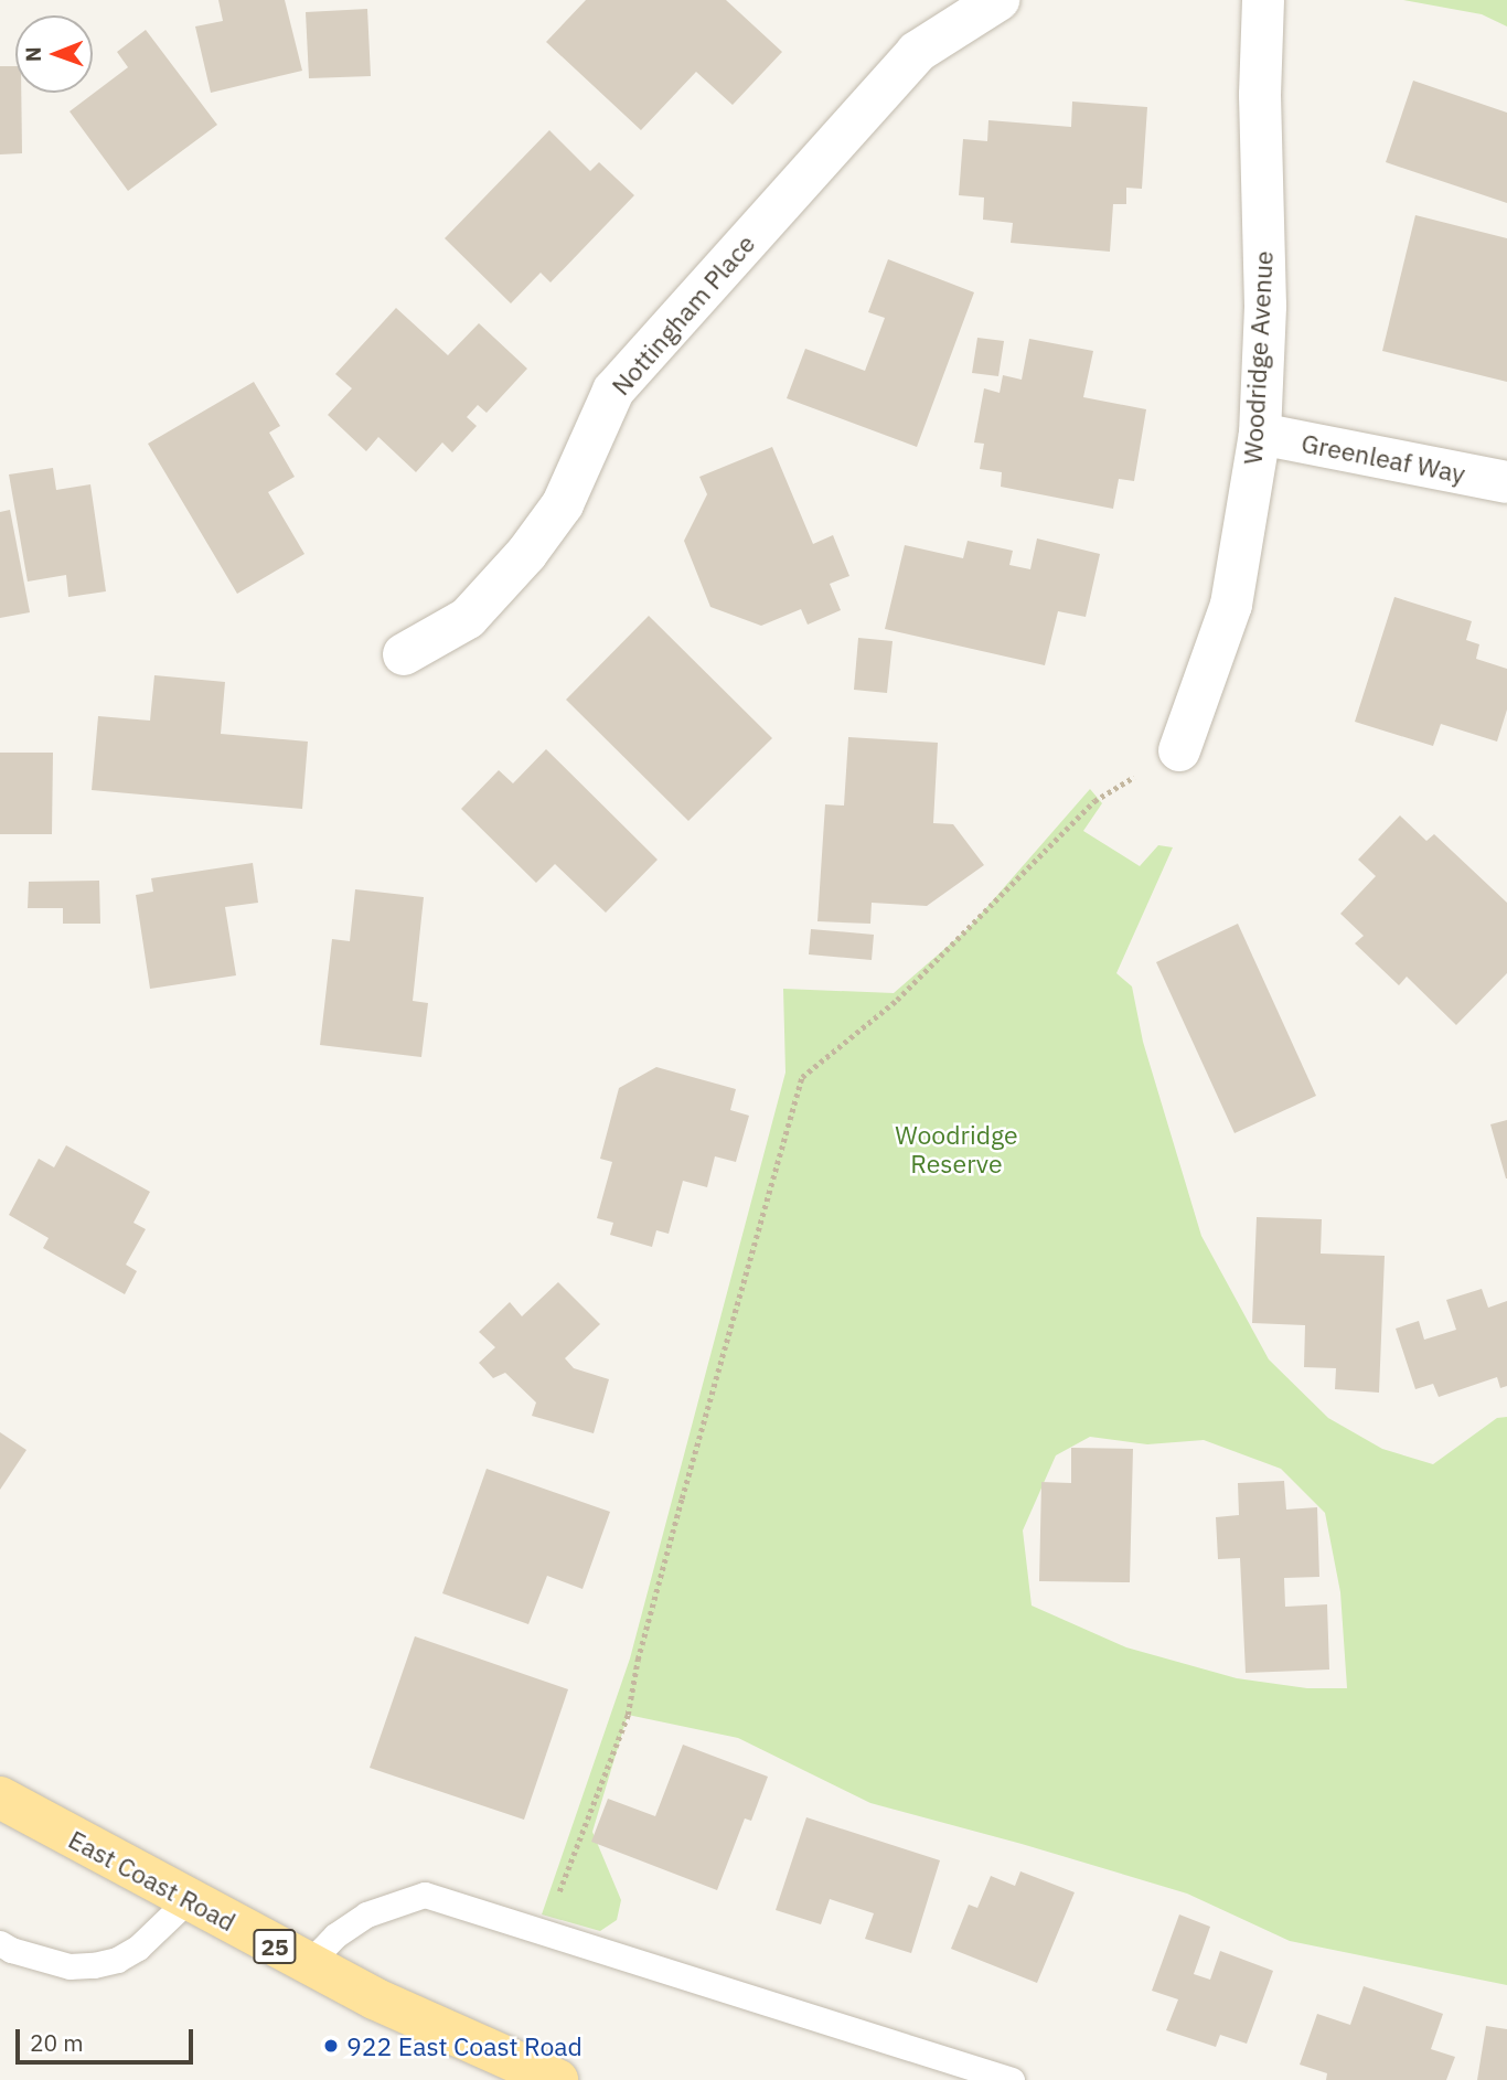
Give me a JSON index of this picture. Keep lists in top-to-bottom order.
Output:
{
  "streets": {
    "main road": ["East Coast Road", "25"],
    "street": ["Nottingham Place", "Woodridge Avenue", "Greenleaf Way"]
  },
  "crossings": [
    ["Woodridge Avenue", "Greenleaf Way"]
  ],
  "parks": ["Woodridge Reserve"],
  "places": ["922 East Coast Road"],
  "scale_bar": "20 m",
  "north": "left"
}
